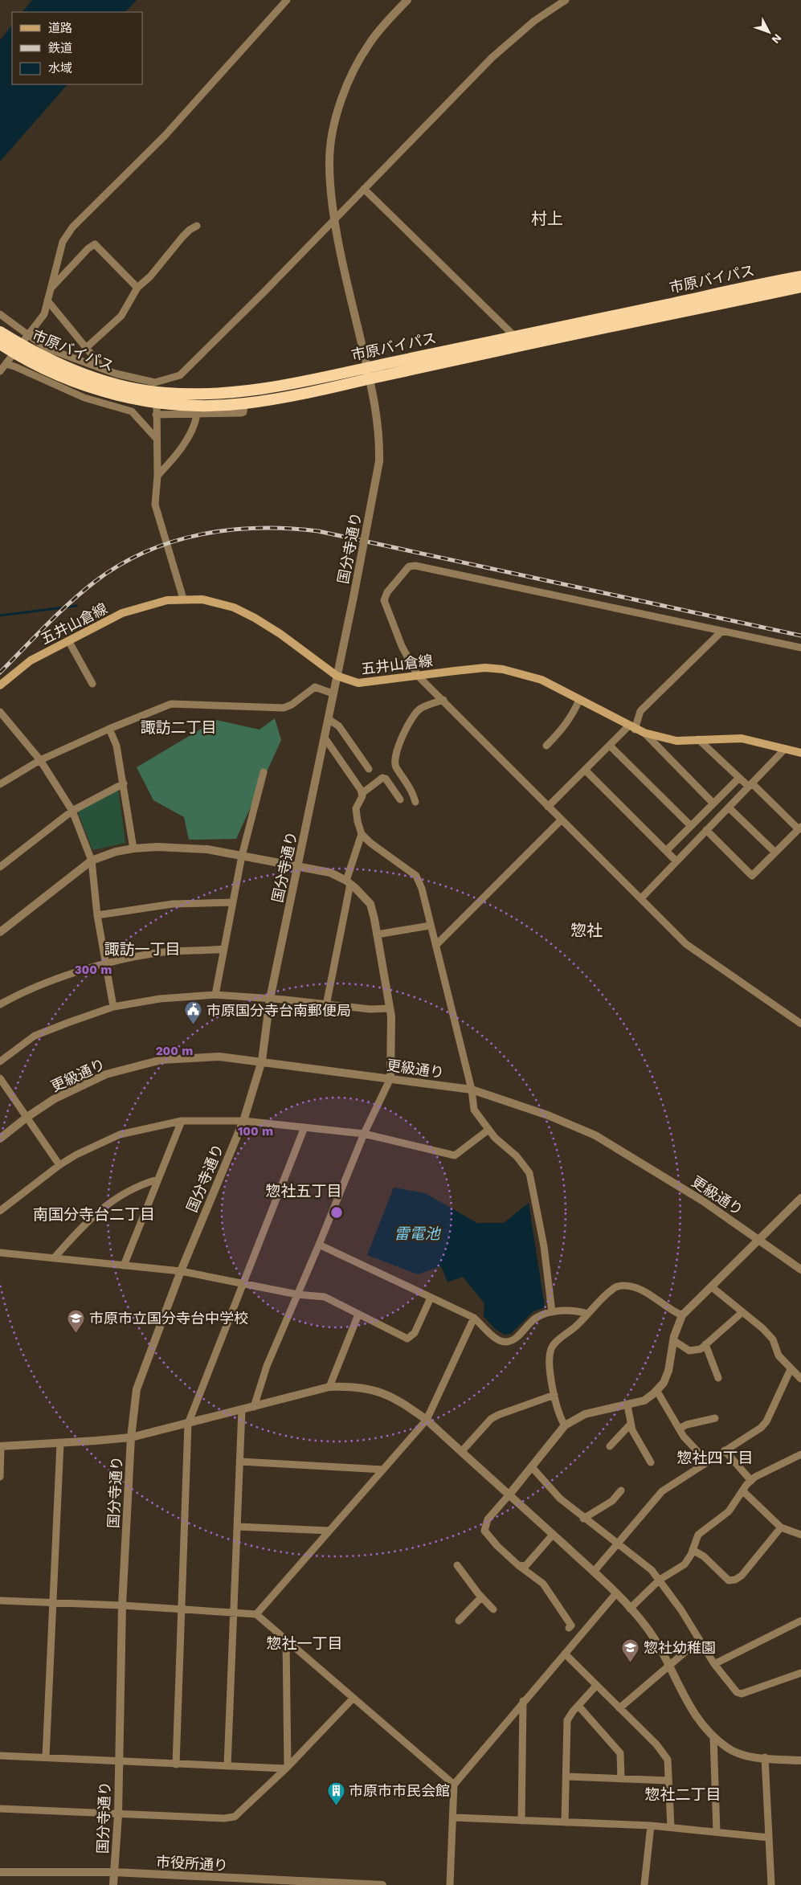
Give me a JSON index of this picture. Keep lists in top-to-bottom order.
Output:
{
  "streets": {
    "highway": ["市原バイパス"],
    "main road": ["五井山倉線"],
    "street": ["国分寺通り", "更級通り", "市役所通り"]
  },
  "crossings": [
    ["市原バイパス", "国分寺通り"],
    ["国分寺通り", "五井山倉線"],
    ["国分寺通り", "更級通り"],
    ["国分寺通り", "市役所通り"]
  ],
  "districts": [
    "村上",
    "諏訪二丁目",
    "惣社",
    "諏訪一丁目",
    "惣社五丁目",
    "南国分寺台二丁目",
    "惣社四丁目",
    "惣社一丁目",
    "惣社二丁目"
  ],
  "water": ["雷電池"],
  "places": {
    "public building": ["市原国分寺台南郵便局"],
    "school or university": ["市原市立国分寺台中学校", "惣社幼稚園"],
    "building": ["市原市市民会館"]
  },
  "legend": ["道路", "鉄道", "水域"],
  "north": "bottom right",
  "rings": ["300 m", "200 m", "100 m"]
}
